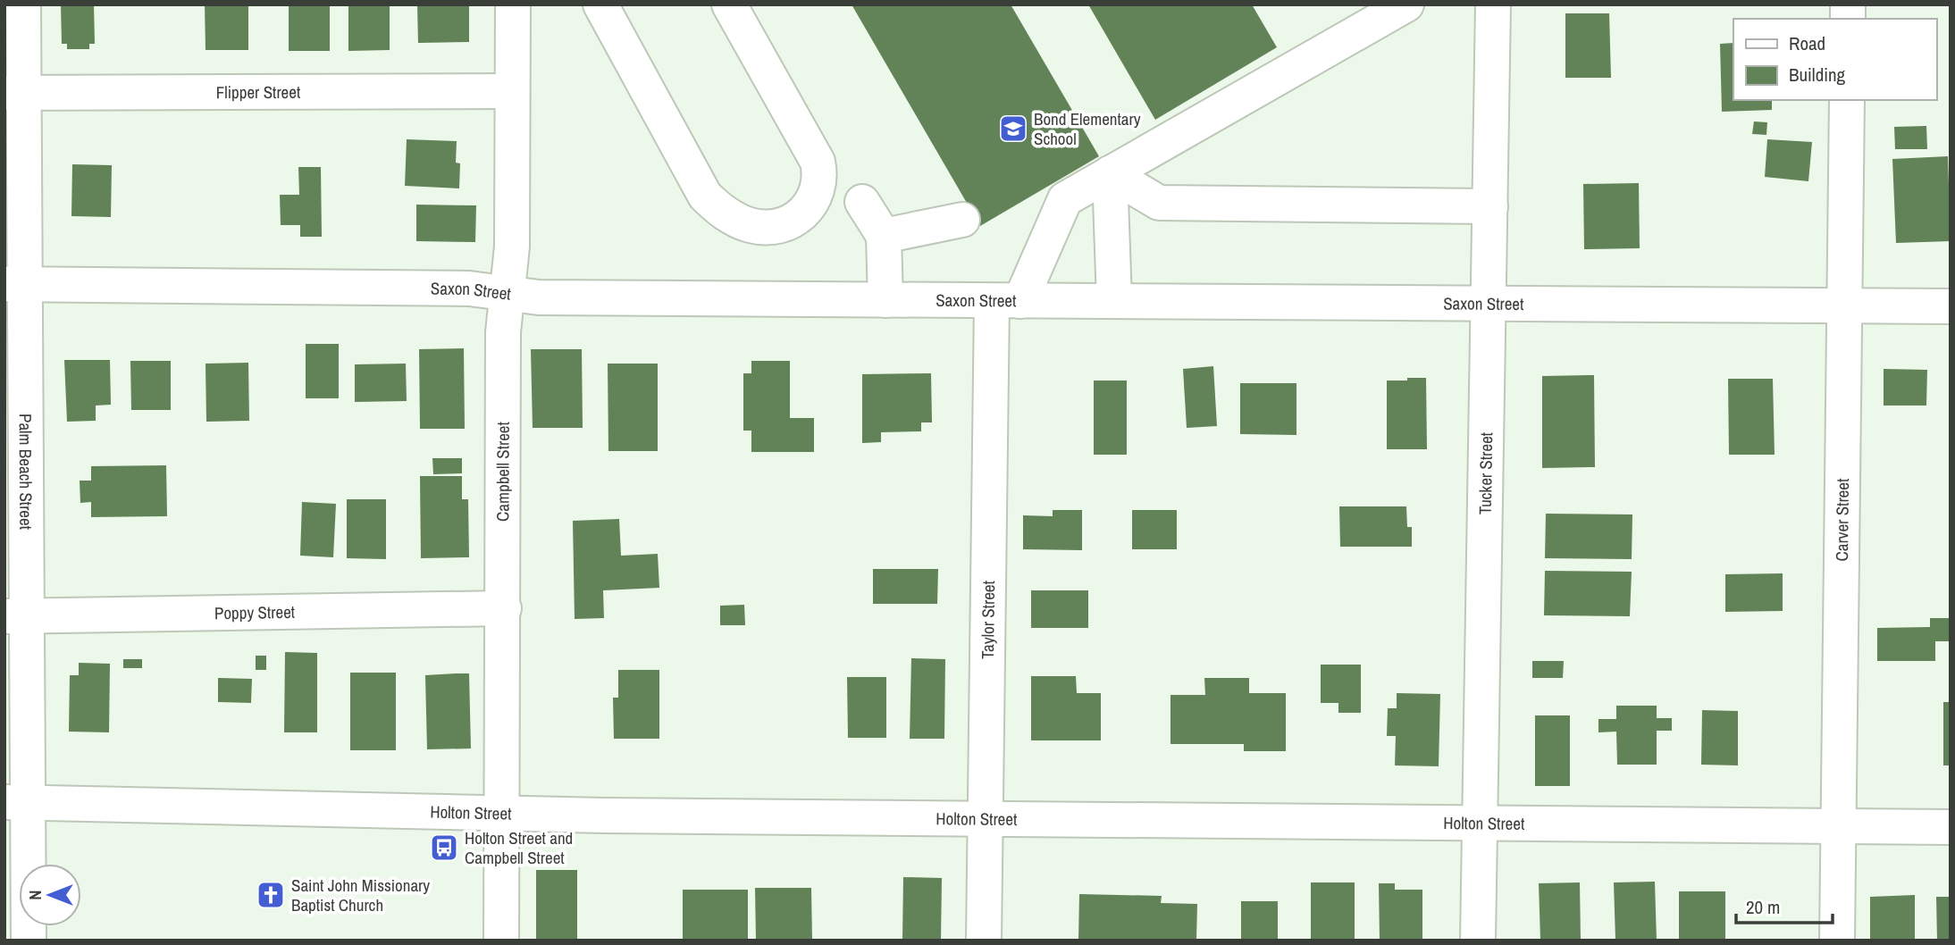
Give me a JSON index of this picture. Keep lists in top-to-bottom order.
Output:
{
  "streets": {
    "street": [
      "Flipper Street",
      "Saxon Street",
      "Palm Beach Street",
      "Campbell Street",
      "Tucker Street",
      "Carver Street",
      "Poppy Street",
      "Taylor Street",
      "Holton Street"
    ]
  },
  "crossings": [
    ["Flipper Street", "Palm Beach Street"],
    ["Flipper Street", "Campbell Street"],
    ["Saxon Street", "Palm Beach Street"],
    ["Saxon Street", "Campbell Street"],
    ["Saxon Street", "Tucker Street"],
    ["Saxon Street", "Carver Street"],
    ["Saxon Street", "Taylor Street"],
    ["Palm Beach Street", "Poppy Street"],
    ["Palm Beach Street", "Holton Street"],
    ["Campbell Street", "Poppy Street"],
    ["Campbell Street", "Holton Street"],
    ["Tucker Street", "Holton Street"],
    ["Carver Street", "Holton Street"],
    ["Taylor Street", "Holton Street"]
  ],
  "places": {
    "school or university": ["Bond Elementary School"],
    "bus stop": ["Holton Street and Campbell Street"],
    "church": ["Saint John Missionary Baptist Church"]
  },
  "legend": ["Road", "Building"],
  "scale_bar": "20 m",
  "north": "left"
}
